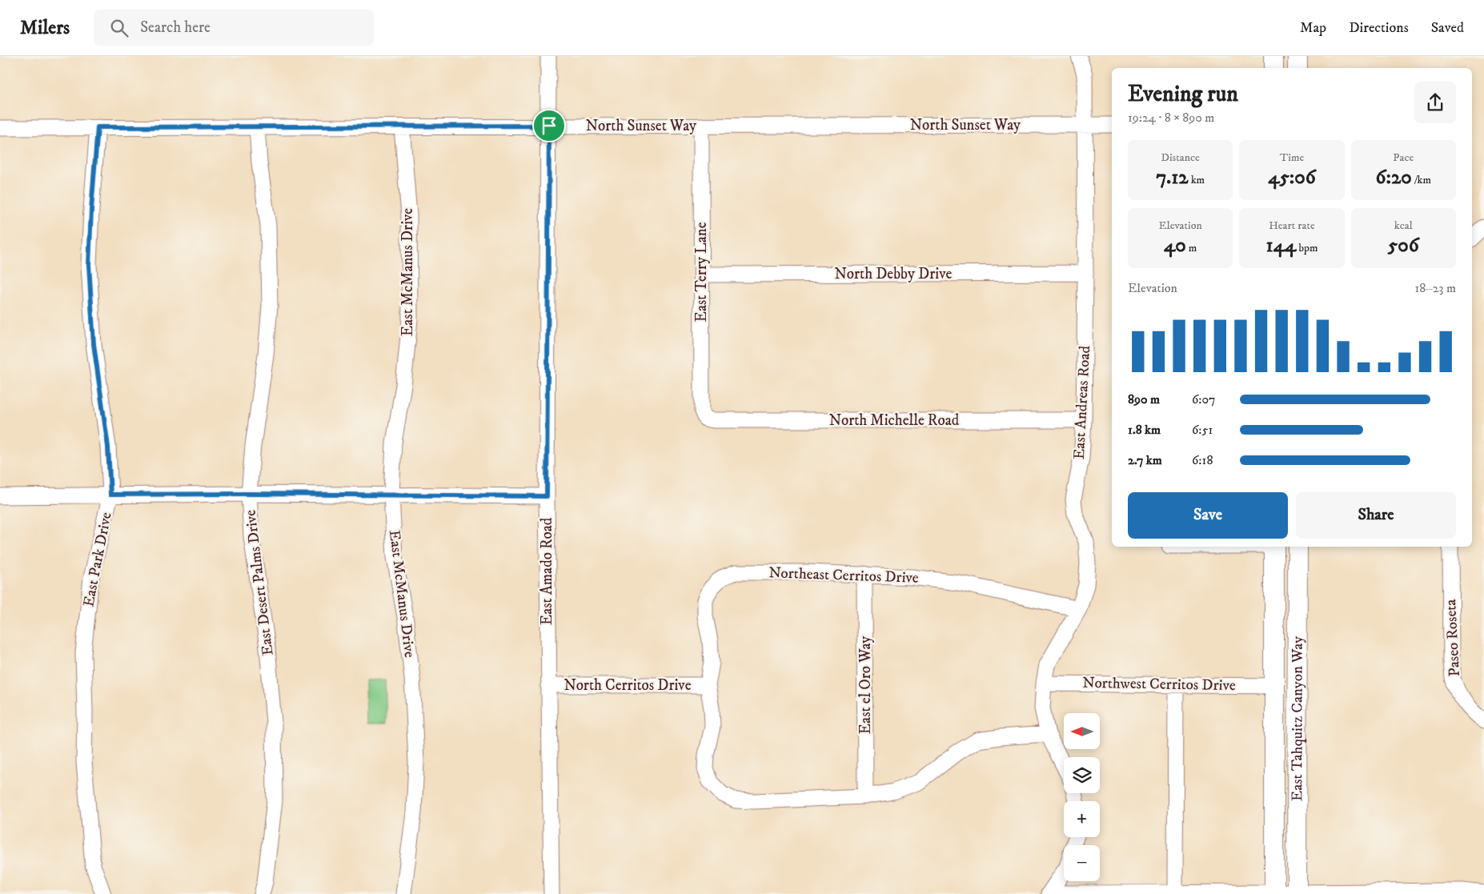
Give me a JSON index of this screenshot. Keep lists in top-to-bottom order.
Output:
{
  "streets": {
    "main road": ["East Tahquitz Canyon Way"],
    "street": [
      "North Sunset Way",
      "East McManus Drive",
      "East Terry Lane",
      "North Debby Drive",
      "East Andreas Road",
      "North Michelle Road",
      "East Park Drive",
      "East Amado Road",
      "Northeast Cerritos Drive",
      "East Desert Palms Drive",
      "Paseo Roseta",
      "Northwest Cerritos Drive",
      "North Cerritos Drive",
      "East el Oro Way"
    ]
  },
  "crossings": [
    ["North Sunset Way", "East McManus Drive"],
    ["North Sunset Way", "East Terry Lane"],
    ["North Sunset Way", "East Andreas Road"],
    ["North Sunset Way", "East Park Drive"],
    ["North Sunset Way", "East Amado Road"],
    ["North Sunset Way", "East Desert Palms Drive"],
    ["East Terry Lane", "North Debby Drive"],
    ["East Terry Lane", "North Michelle Road"],
    ["North Debby Drive", "East Andreas Road"],
    ["East Andreas Road", "North Michelle Road"],
    ["East Andreas Road", "Northeast Cerritos Drive"],
    ["East Andreas Road", "Northwest Cerritos Drive"],
    ["East Amado Road", "North Cerritos Drive"],
    ["Northeast Cerritos Drive", "North Cerritos Drive"],
    ["Northeast Cerritos Drive", "East el Oro Way"],
    ["Northwest Cerritos Drive", "East Tahquitz Canyon Way"]
  ],
  "north": "left",
  "page": {
    "header": "Milers",
    "search": "Search here",
    "nav": ["Map", "Directions", "Saved"],
    "heading": ["Evening run", "19:24 · 8 × 890 m"],
    "stats": [
      ["Distance", "7.12 km"],
      ["Time", "45:06"],
      ["Pace", "6:20 /km"],
      ["Elevation", "40 m"],
      ["Heart rate", "144 bpm"],
      ["kcal", "506"]
    ],
    "chart": ["Elevation", "18–23 m"],
    "list": [
      {
        "name": "890 m",
        "note": "6:07"
      },
      {
        "name": "1.8 km",
        "note": "6:51"
      },
      {
        "name": "2.7 km",
        "note": "6:18"
      }
    ],
    "buttons": ["Save", "Share"],
    "map_buttons": ["+", "−"]
  }
}
